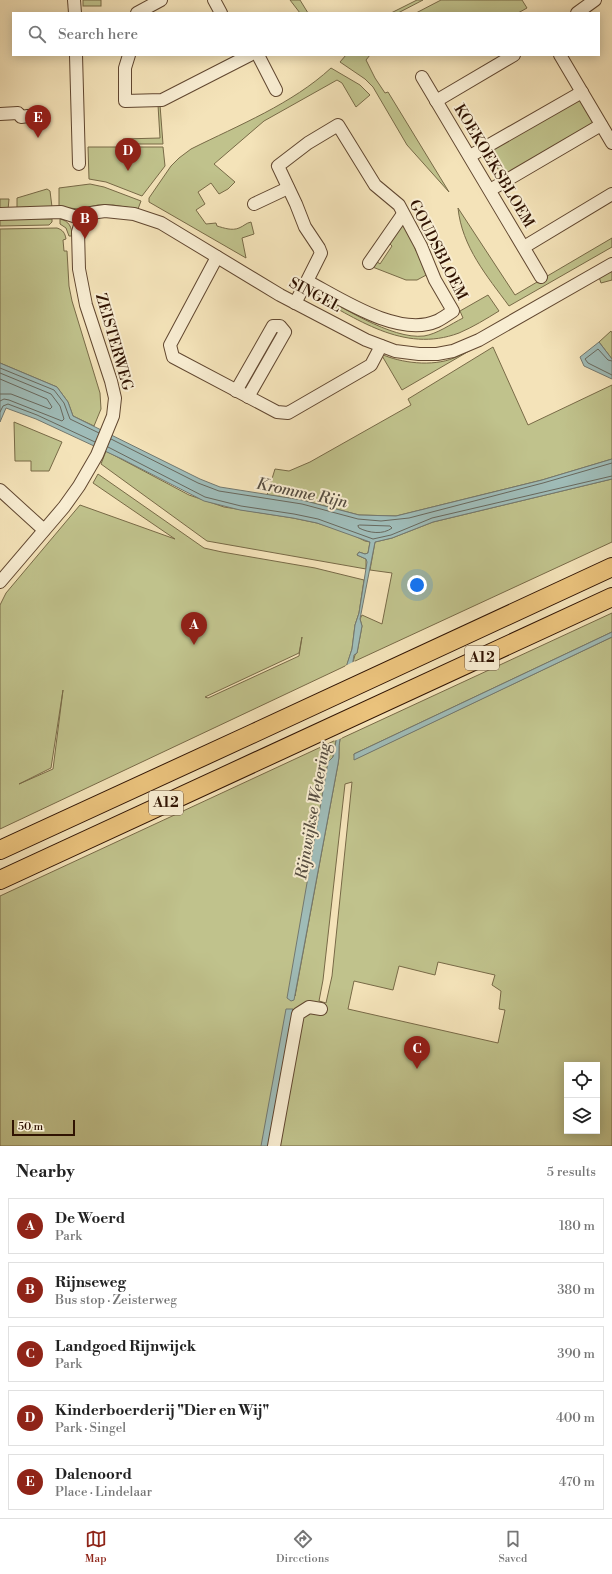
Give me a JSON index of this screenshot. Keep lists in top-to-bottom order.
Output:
{
  "streets": {
    "highway": ["A12"],
    "street": [
      "KOEKOEKSBLOEM",
      "GOUDSBLOEM",
      "SINGEL",
      "ZEISTERWEG"
    ]
  },
  "crossings": [
    ["GOUDSBLOEM", "SINGEL"],
    ["SINGEL", "ZEISTERWEG"]
  ],
  "water": ["Kromme Rijn", "Rijnwijkse Wetering"],
  "scale_bar": "50 m",
  "page": {
    "search": "Search here",
    "pins": [
      "E",
      "D",
      "B",
      "A",
      "C"
    ],
    "scale": "50 m",
    "heading": ["Nearby", "5 results"],
    "list": [
      {
        "mark": "A",
        "name": "De Woerd",
        "note": "Park",
        "value": "180 m"
      },
      {
        "mark": "B",
        "name": "Rijnseweg",
        "note": "Bus stop · Zeisterweg",
        "value": "380 m"
      },
      {
        "mark": "C",
        "name": "Landgoed Rijnwijck",
        "note": "Park",
        "value": "390 m"
      },
      {
        "mark": "D",
        "name": "Kinderboerderij \"Dier en Wij\"",
        "note": "Park · Singel",
        "value": "400 m"
      },
      {
        "mark": "E",
        "name": "Dalenoord",
        "note": "Place · Lindelaar",
        "value": "470 m"
      }
    ],
    "nav": ["Map", "Directions", "Saved"]
  }
}
